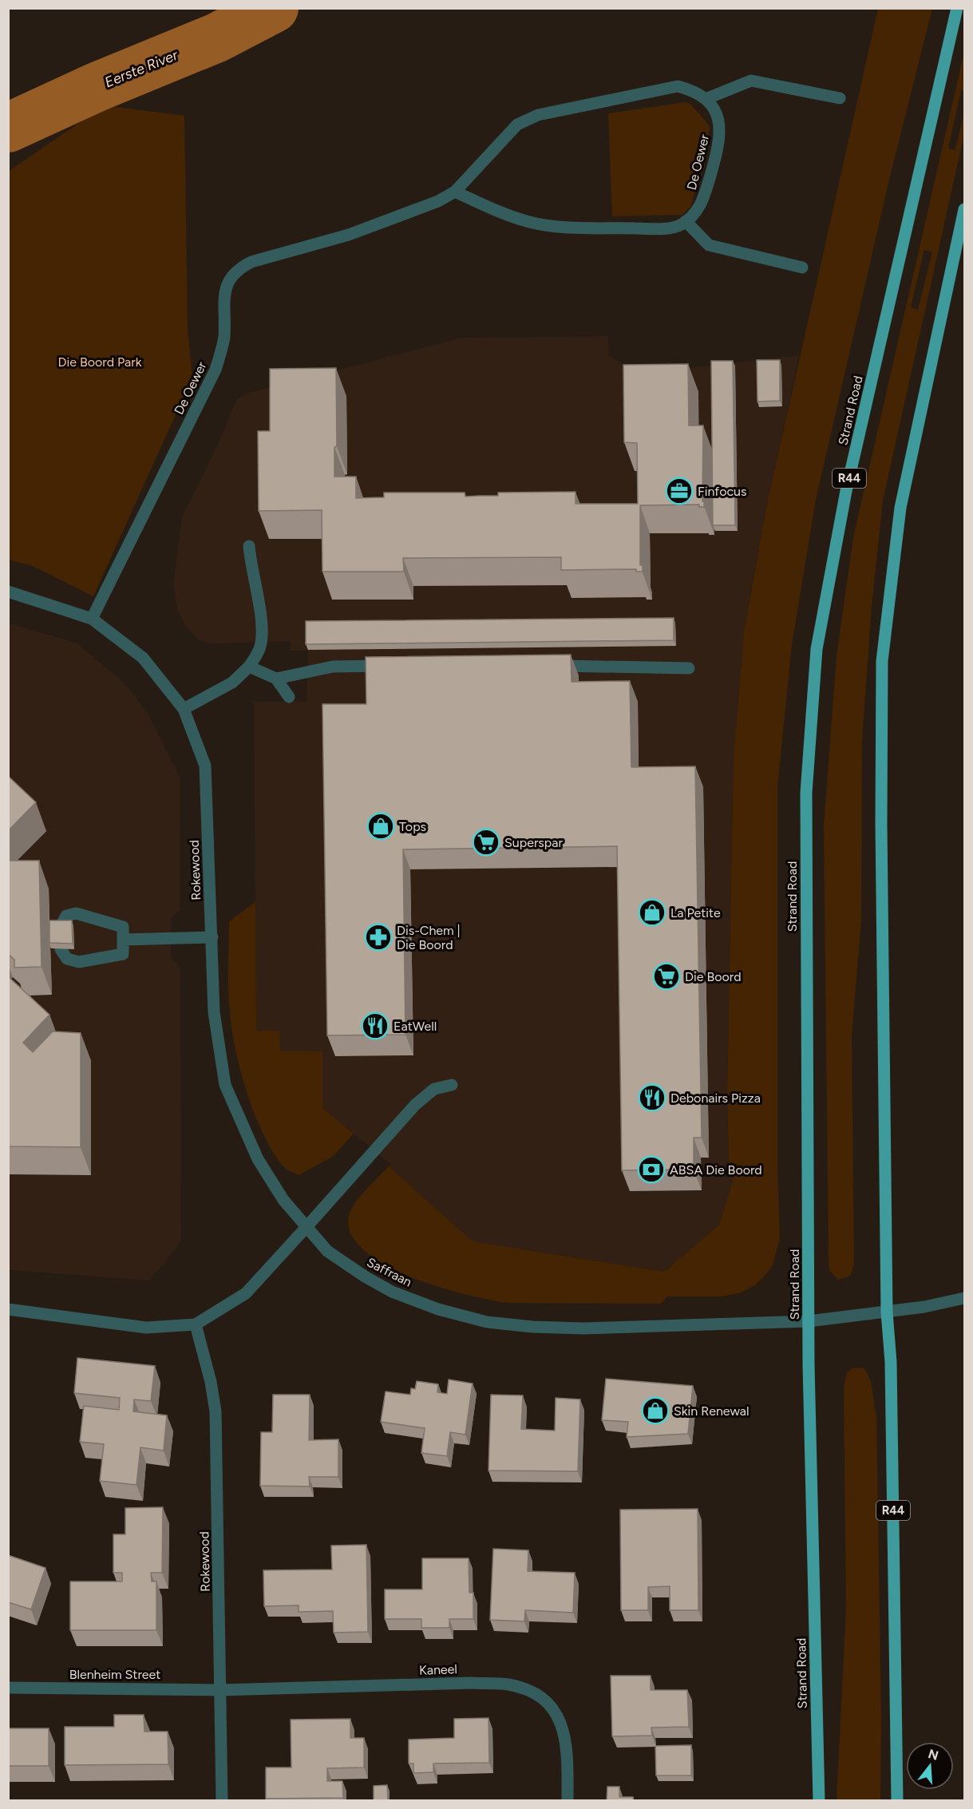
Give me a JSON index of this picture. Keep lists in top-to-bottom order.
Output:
{
  "streets": {
    "main road": ["Strand Road", "R44"],
    "street": [
      "De Oewer",
      "Rokewood",
      "Saffraan",
      "Kaneel",
      "Blenheim Street"
    ]
  },
  "crossings": [
    ["De Oewer", "Rokewood"],
    ["Strand Road", "Saffraan"],
    ["R44", "Saffraan"],
    ["Rokewood", "Saffraan"],
    ["Rokewood", "Kaneel"],
    ["Rokewood", "Blenheim Street"],
    ["Kaneel", "Blenheim Street"]
  ],
  "water": ["Eerste River"],
  "parks": ["Die Boord Park"],
  "places": {
    "office": ["Finfocus"],
    "shop": ["Tops", "La Petite", "Skin Renewal"],
    "supermarket": ["Superspar", "Die Boord"],
    "pharmacy": ["Dis-Chem | Die Boord"],
    "restaurant": ["EatWell", "Debonairs Pizza"],
    "bank": ["ABSA Die Boord"]
  },
  "north": "top"
}
